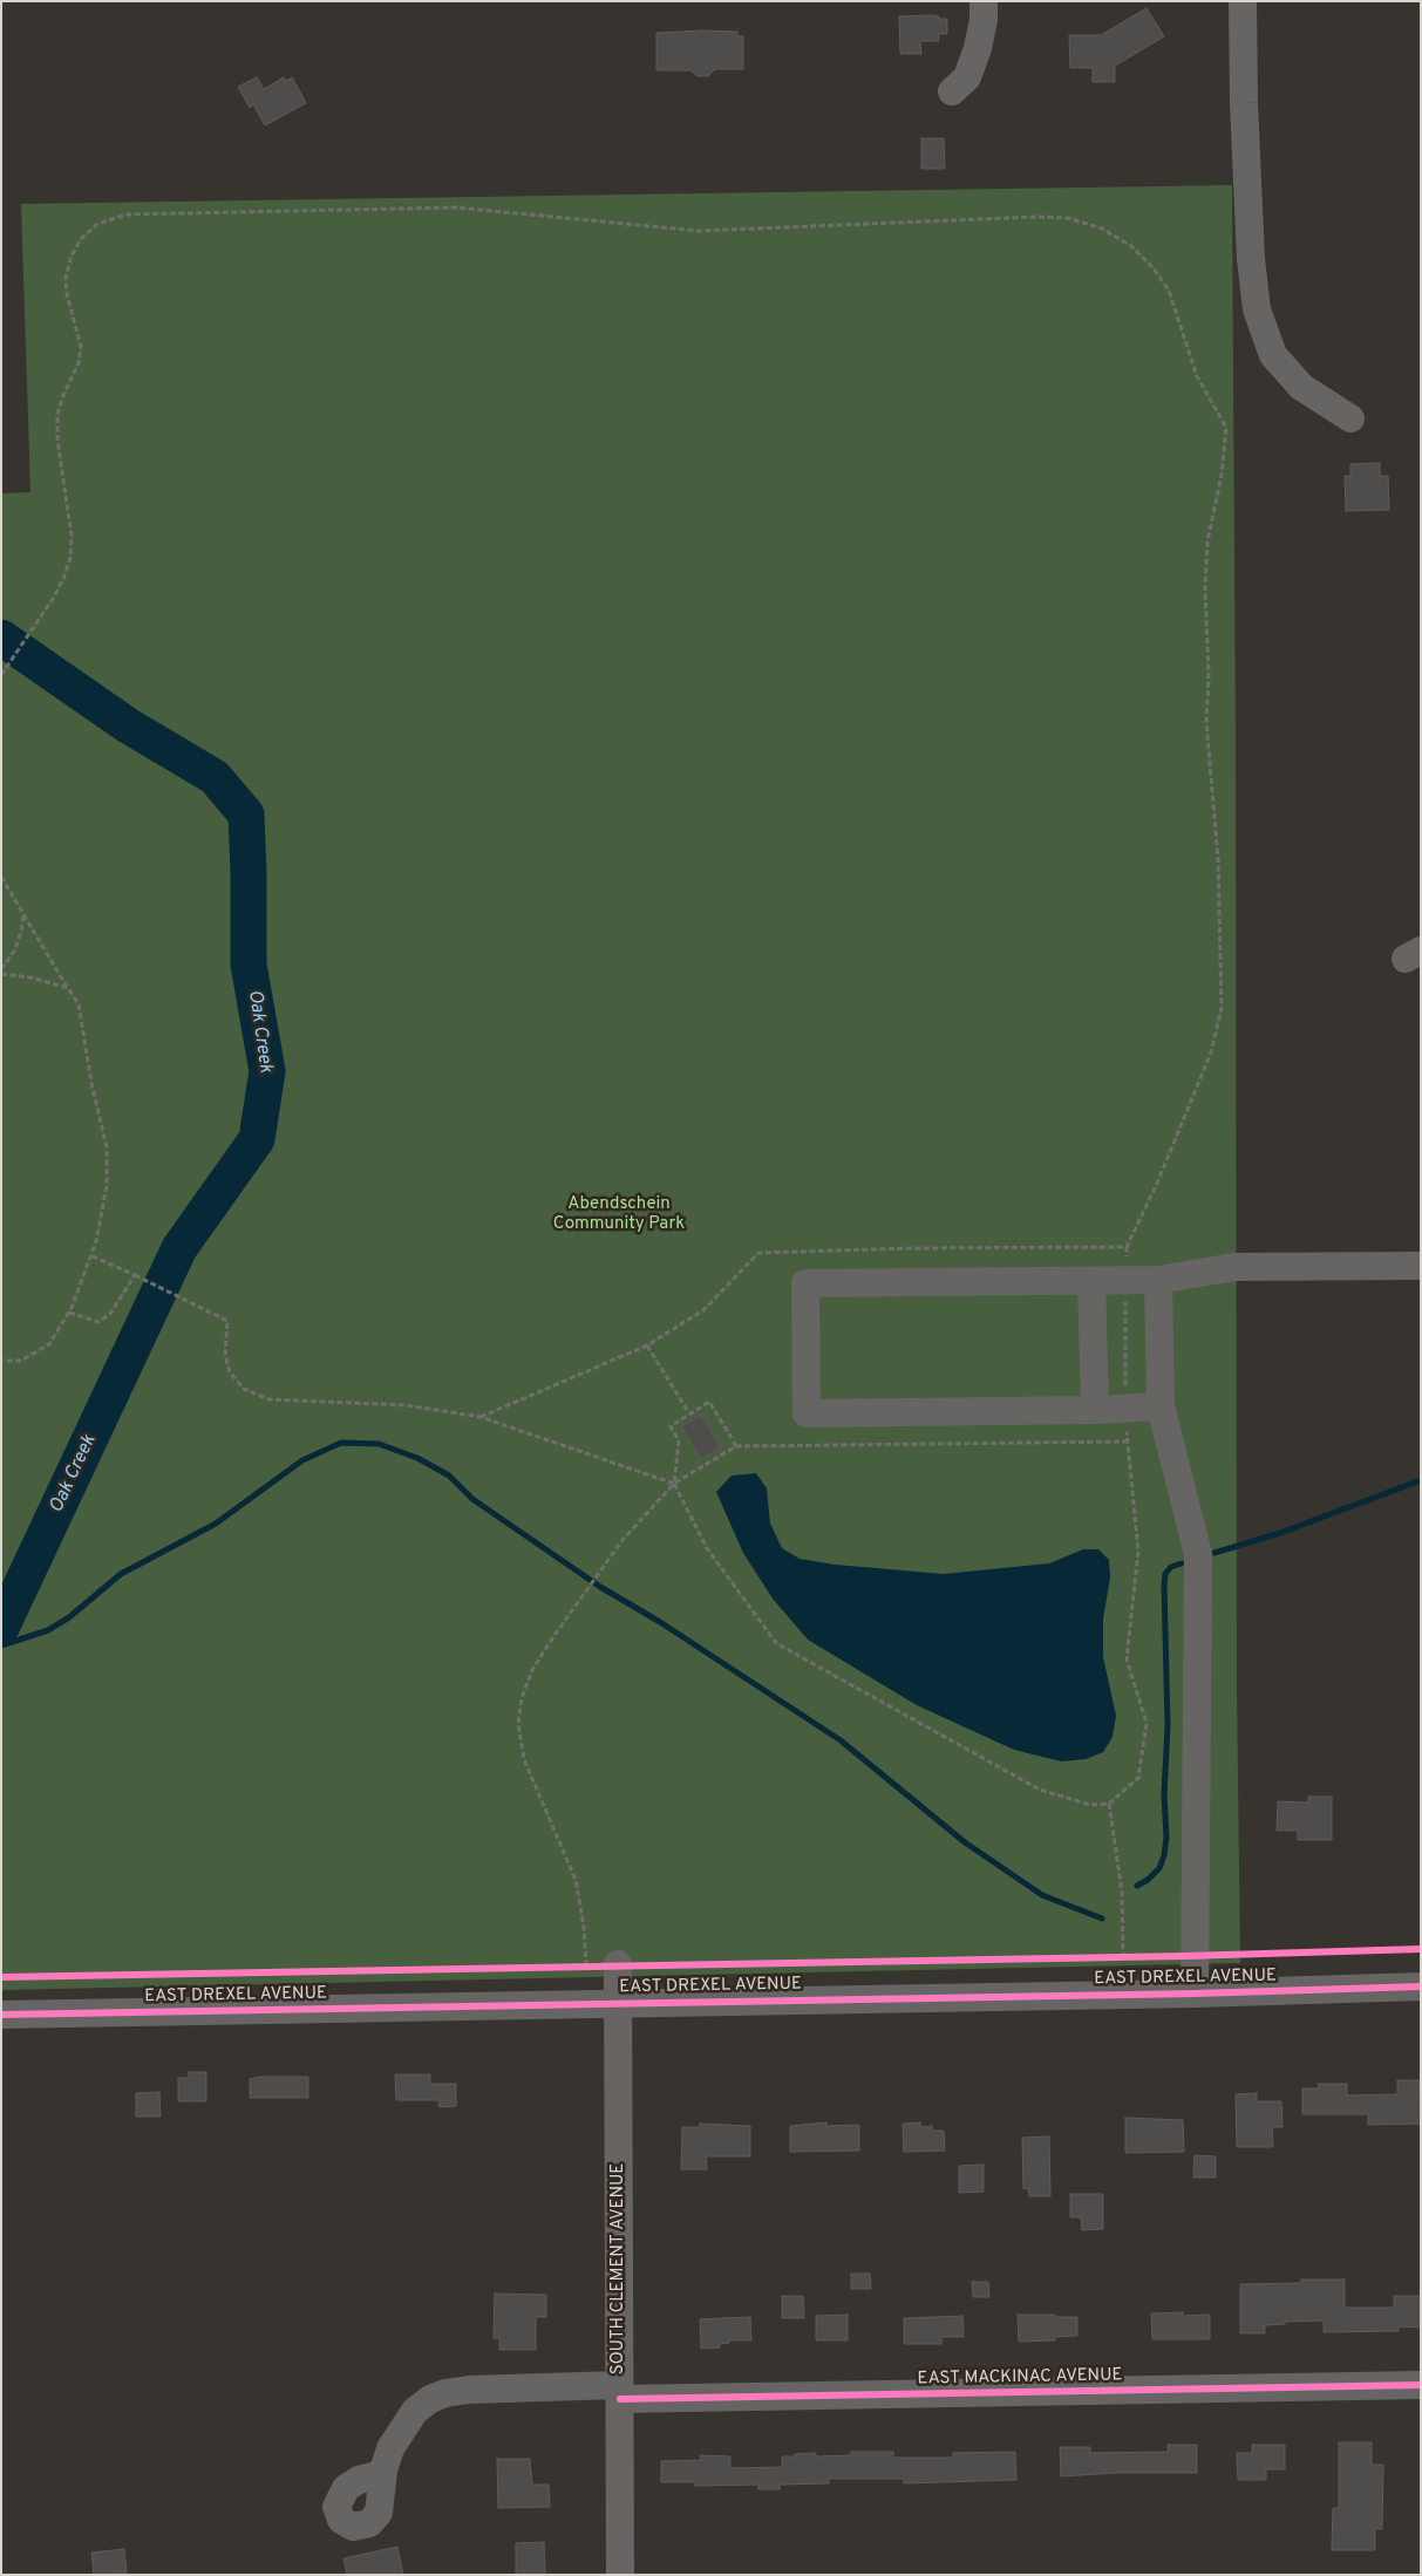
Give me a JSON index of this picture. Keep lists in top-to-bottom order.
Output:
{
  "streets": {
    "street": ["EAST DREXEL AVENUE", "SOUTH CLEMENT AVENUE", "EAST MACKINAC AVENUE"]
  },
  "crossings": [
    ["EAST DREXEL AVENUE", "SOUTH CLEMENT AVENUE"],
    ["SOUTH CLEMENT AVENUE", "EAST MACKINAC AVENUE"]
  ],
  "water": ["Oak Creek"],
  "parks": ["Abendschein Community Park"]
}
